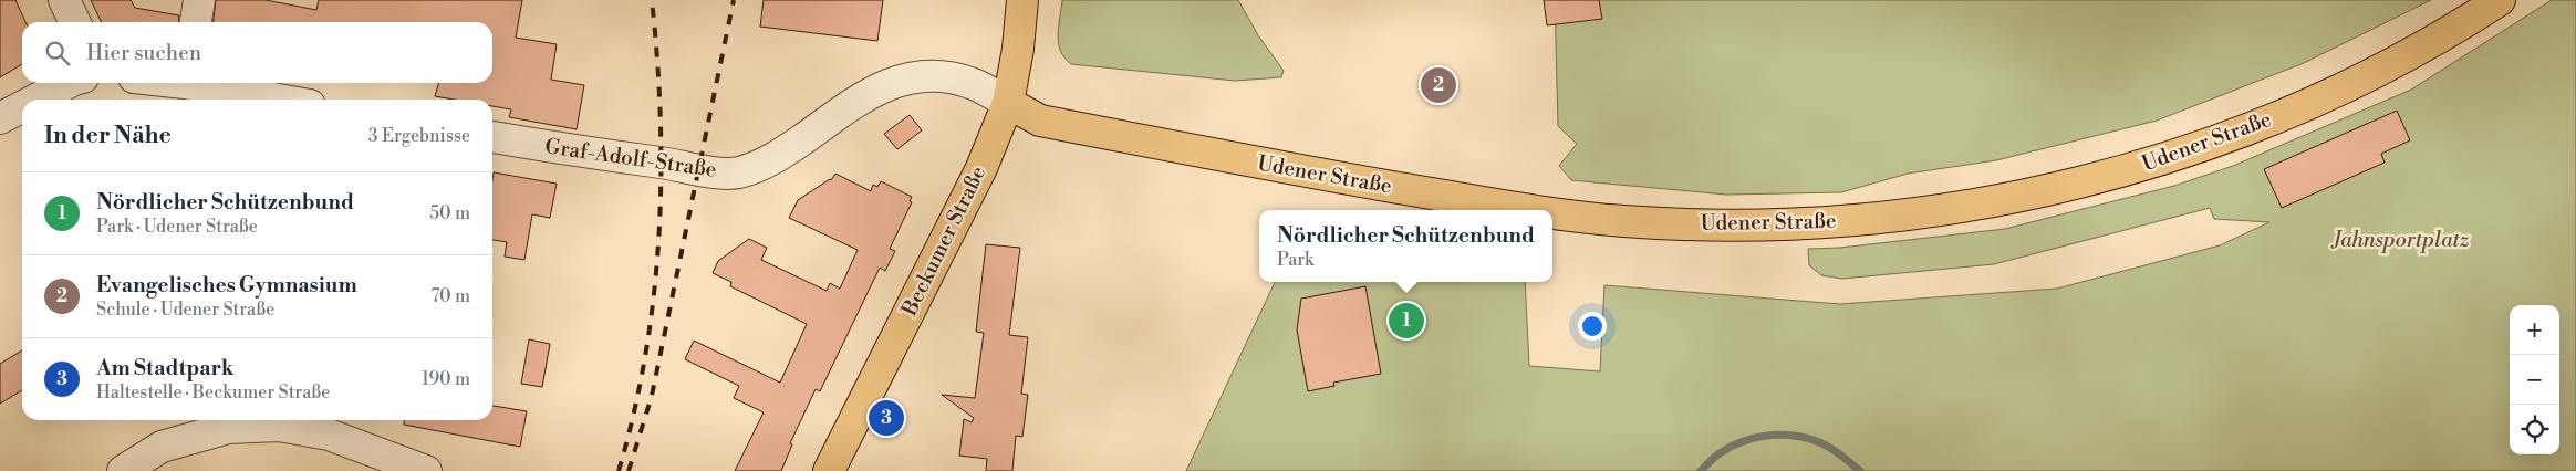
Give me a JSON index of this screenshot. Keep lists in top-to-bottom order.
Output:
{
  "streets": {
    "main road": ["Udener Straße", "Beckumer Straße"],
    "street": ["Graf-Adolf-Straße"]
  },
  "crossings": [
    ["Udener Straße", "Graf-Adolf-Straße"],
    ["Udener Straße", "Beckumer Straße"],
    ["Graf-Adolf-Straße", "Beckumer Straße"]
  ],
  "parks": ["Jahnsportplatz"],
  "page": {
    "search": "Hier suchen",
    "pins": ["2", "1", "3"],
    "heading": ["In der Nähe", "3 Ergebnisse"],
    "list": [
      {
        "mark": "1",
        "name": "Nördlicher Schützenbund",
        "note": "Park · Udener Straße",
        "value": "50 m"
      },
      {
        "mark": "2",
        "name": "Evangelisches Gymnasium",
        "note": "Schule · Udener Straße",
        "value": "70 m"
      },
      {
        "mark": "3",
        "name": "Am Stadtpark",
        "note": "Haltestelle · Beckumer Straße",
        "value": "190 m"
      }
    ],
    "popup": ["Nördlicher Schützenbund", "Park"],
    "map_buttons": ["+", "−"]
  }
}
